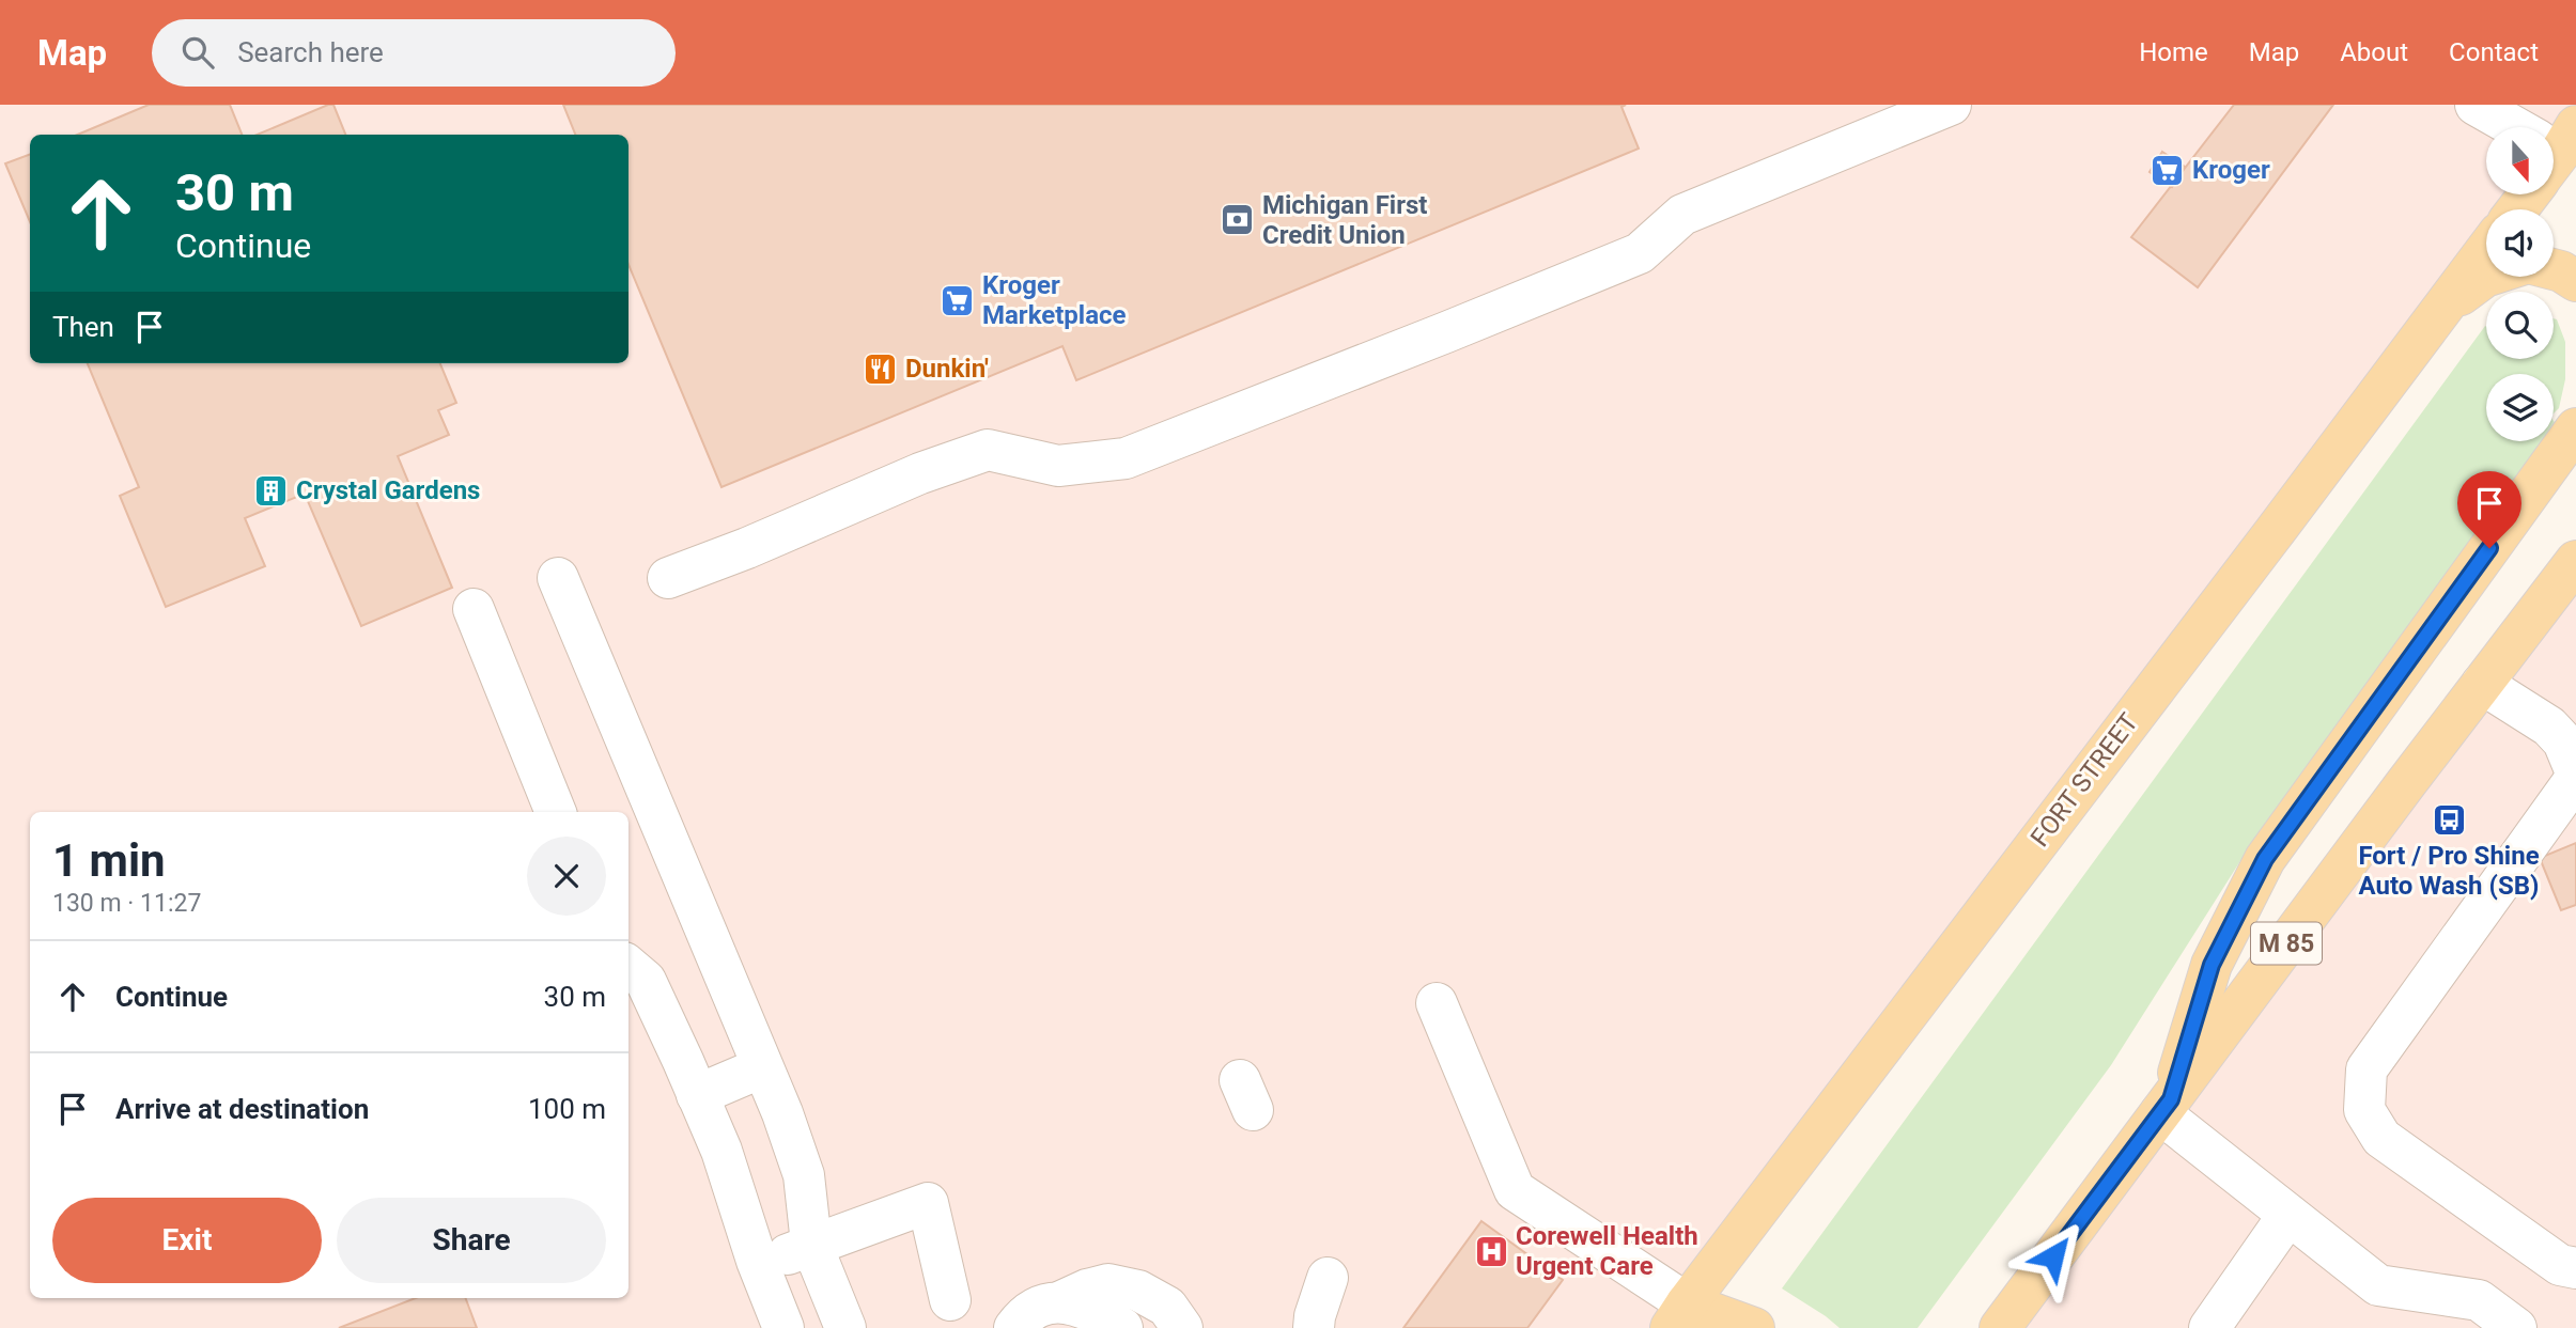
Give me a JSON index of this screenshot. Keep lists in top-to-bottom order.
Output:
{
  "streets": {
    "main road": ["FORT STREET", "M 85"]
  },
  "places": {
    "supermarket": ["Kroger", "Kroger Marketplace"],
    "bank": ["Michigan First Credit Union"],
    "restaurant": ["Dunkin'"],
    "building": ["Crystal Gardens"],
    "bus stop": ["Fort / Pro Shine Auto Wash (SB)"],
    "hospital": ["Corewell Health Urgent Care"]
  },
  "north": "bottom",
  "page": {
    "header": "Map",
    "search": "Search here",
    "nav": [
      "Home",
      "Map",
      "About",
      "Contact"
    ],
    "turn": ["30 m", "Continue"],
    "then": "Then",
    "heading": ["1 min", "130 m · 11:27"],
    "list": [
      {
        "name": "Continue",
        "value": "30 m"
      },
      {
        "name": "Arrive at destination",
        "value": "100 m"
      }
    ],
    "buttons": ["Exit", "Share"]
  }
}
